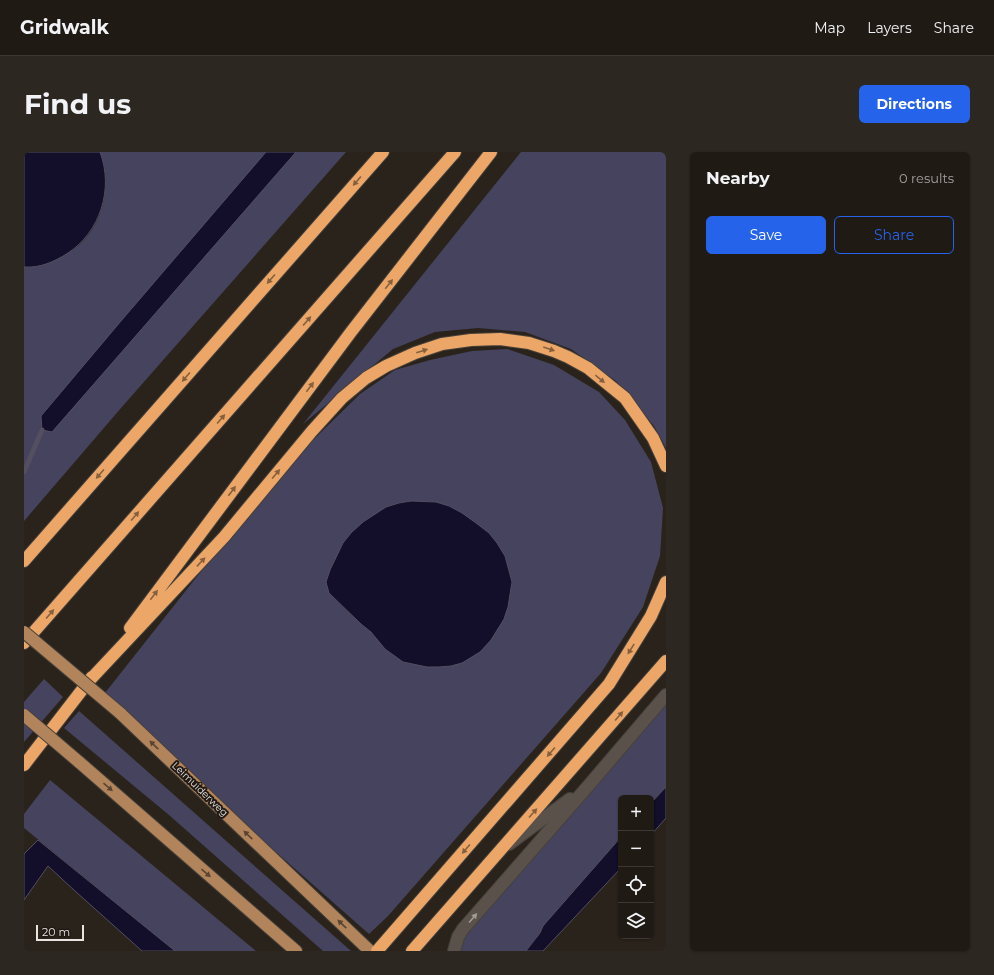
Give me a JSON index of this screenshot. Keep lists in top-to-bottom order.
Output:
{
  "streets": {
    "main road": ["Leimuiderweg"]
  },
  "scale_bar": "20 m",
  "page": {
    "header": "Gridwalk",
    "nav": ["Map", "Layers", "Share"],
    "buttons": [
      "Directions",
      ["Save", "Share"]
    ],
    "title": "Find us",
    "heading": ["Nearby", "0 results"],
    "map_buttons": ["+", "−"],
    "scale": "20 m"
  }
}
